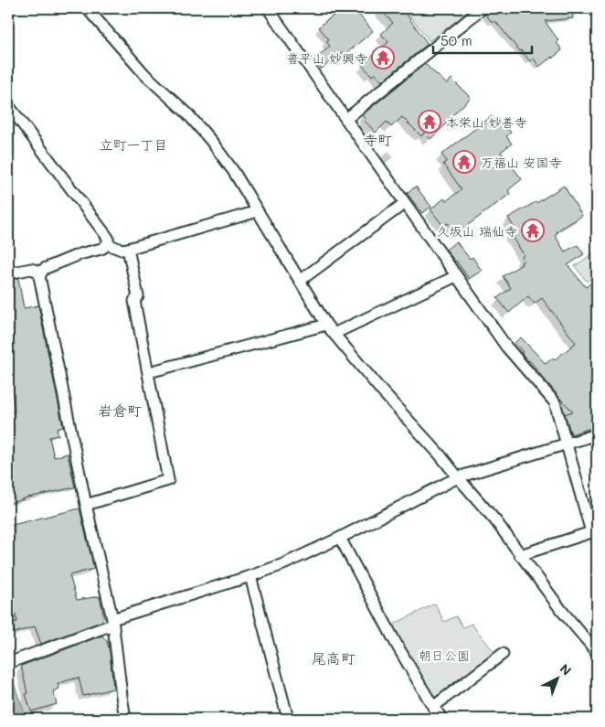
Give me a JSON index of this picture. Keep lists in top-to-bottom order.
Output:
{
  "districts": [
    "寺町",
    "立町一丁目",
    "岩倉町",
    "尾高町"
  ],
  "parks": ["朝日公園"],
  "places": {
    "temple": [
      "普平山 妙興寺",
      "本栄山 妙善寺",
      "万福山 安国寺",
      "久坂山 瑞仙寺"
    ]
  },
  "scale_bar": "50 m",
  "north": "top right"
}
